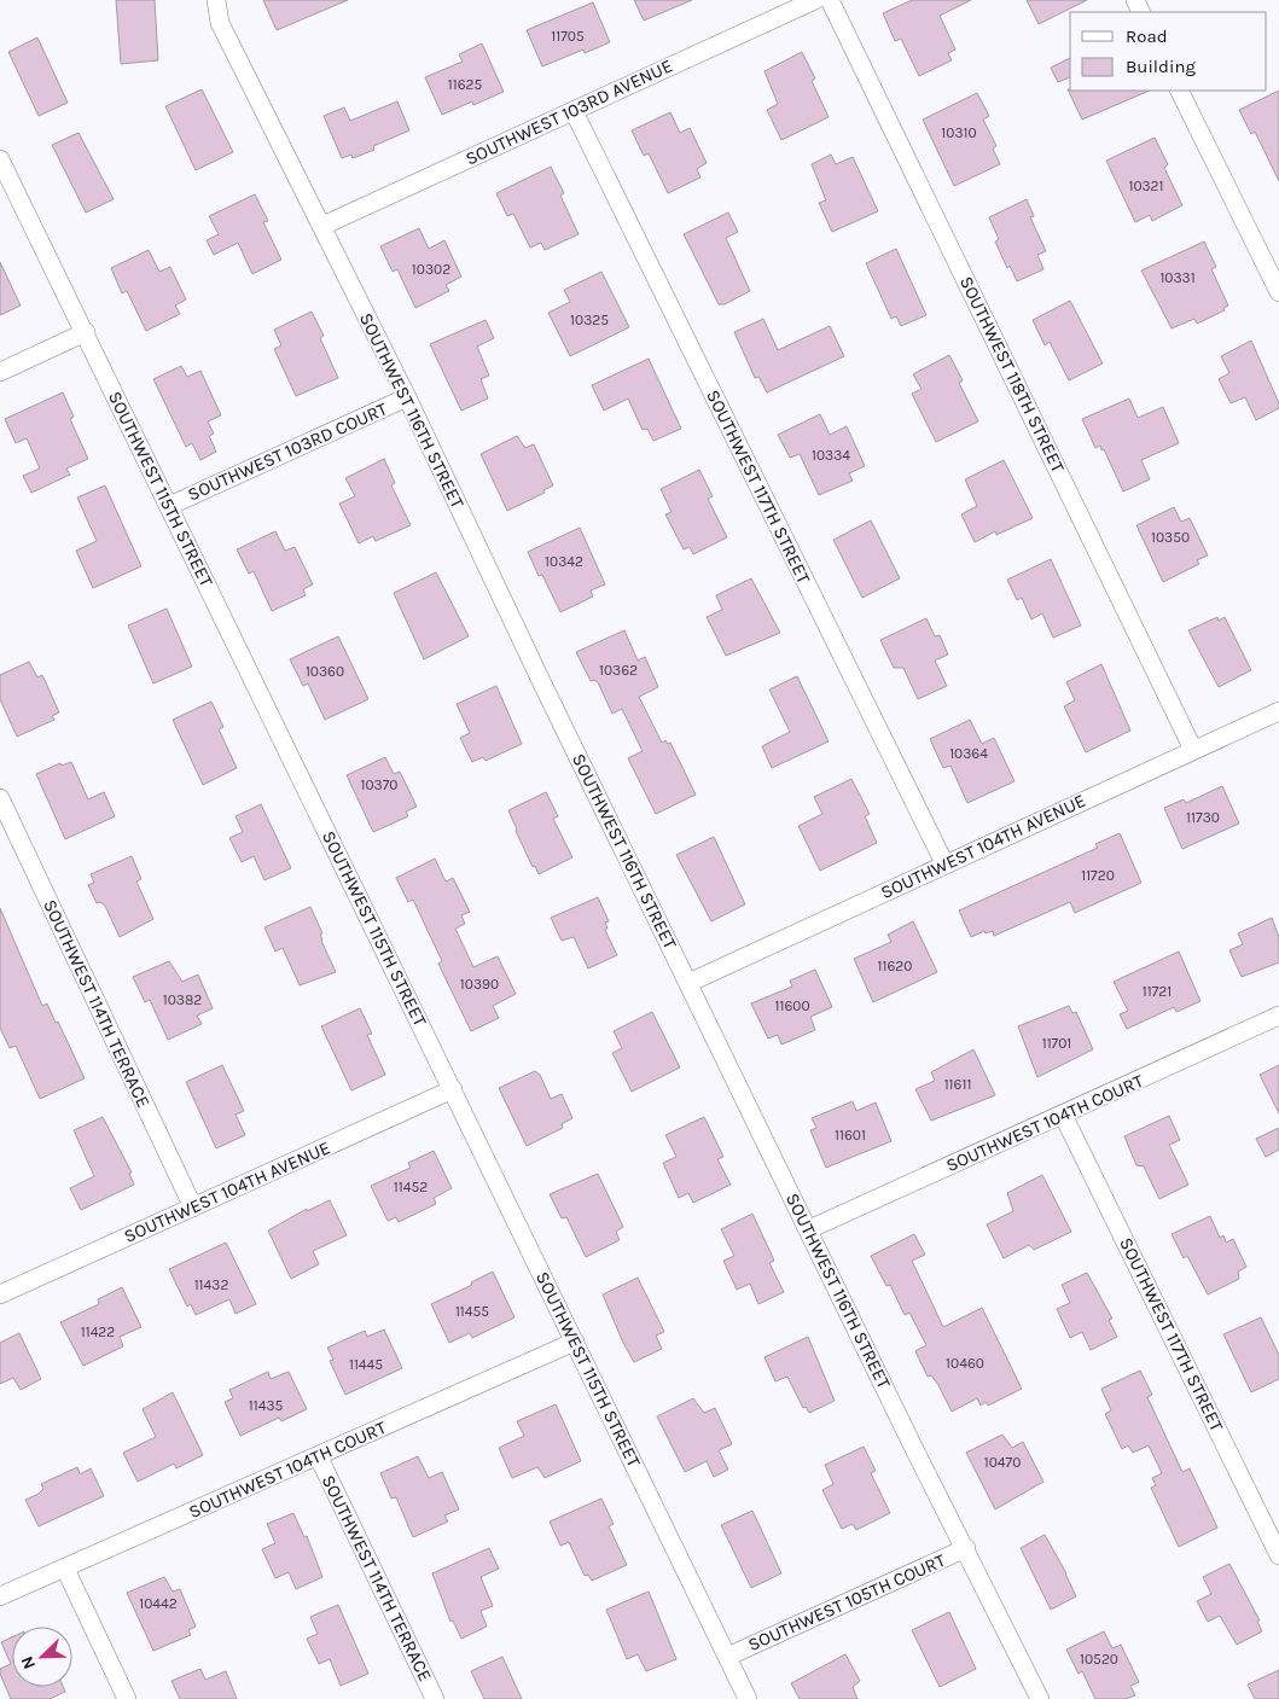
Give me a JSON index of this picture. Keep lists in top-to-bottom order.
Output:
{
  "streets": {
    "street": [
      "SOUTHWEST 103RD AVENUE",
      "SOUTHWEST 118TH STREET",
      "SOUTHWEST 116TH STREET",
      "SOUTHWEST 103RD COURT",
      "SOUTHWEST 117TH STREET",
      "SOUTHWEST 115TH STREET",
      "SOUTHWEST 104TH AVENUE",
      "SOUTHWEST 114TH TERRACE",
      "SOUTHWEST 104TH COURT",
      "SOUTHWEST 105TH COURT"
    ]
  },
  "crossings": [
    ["SOUTHWEST 103RD AVENUE", "SOUTHWEST 116TH STREET"],
    ["SOUTHWEST 103RD AVENUE", "SOUTHWEST 117TH STREET"],
    ["SOUTHWEST 118TH STREET", "SOUTHWEST 104TH AVENUE"],
    ["SOUTHWEST 116TH STREET", "SOUTHWEST 103RD COURT"],
    ["SOUTHWEST 116TH STREET", "SOUTHWEST 104TH AVENUE"],
    ["SOUTHWEST 116TH STREET", "SOUTHWEST 104TH COURT"],
    ["SOUTHWEST 116TH STREET", "SOUTHWEST 105TH COURT"],
    ["SOUTHWEST 103RD COURT", "SOUTHWEST 115TH STREET"],
    ["SOUTHWEST 117TH STREET", "SOUTHWEST 104TH AVENUE"],
    ["SOUTHWEST 117TH STREET", "SOUTHWEST 104TH COURT"],
    ["SOUTHWEST 115TH STREET", "SOUTHWEST 104TH AVENUE"],
    ["SOUTHWEST 115TH STREET", "SOUTHWEST 104TH COURT"],
    ["SOUTHWEST 115TH STREET", "SOUTHWEST 105TH COURT"],
    ["SOUTHWEST 104TH AVENUE", "SOUTHWEST 114TH TERRACE"],
    ["SOUTHWEST 114TH TERRACE", "SOUTHWEST 104TH COURT"]
  ],
  "house_numbers": [
    "11705",
    "11625",
    "10310",
    "10321",
    "10302",
    "10331",
    "10325",
    "10334",
    "10350",
    "10342",
    "10362",
    "10360",
    "10364",
    "10370",
    "11730",
    "11720",
    "11620",
    "10390",
    "11721",
    "10382",
    "11600",
    "11701",
    "11611",
    "11601",
    "11452",
    "11432",
    "11455",
    "11422",
    "10460",
    "11445",
    "11435",
    "10470",
    "10442",
    "10520"
  ],
  "legend": ["Road", "Building"],
  "north": "bottom left"
}
